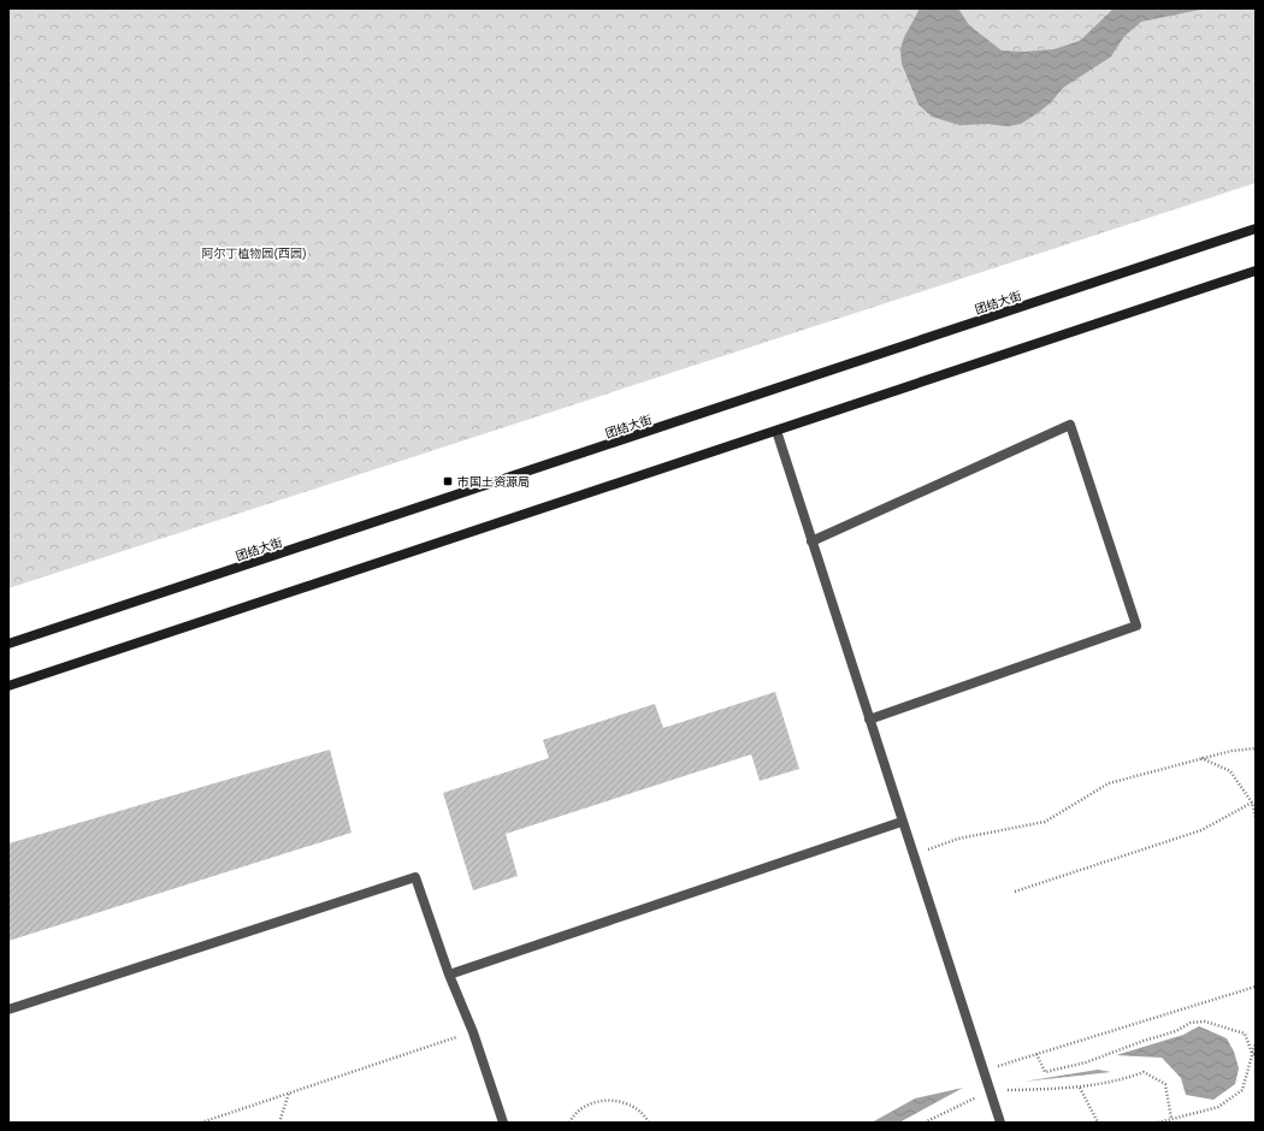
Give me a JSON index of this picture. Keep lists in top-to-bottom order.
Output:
{
  "streets": {
    "main road": ["团结大街"]
  },
  "parks": ["阿尔丁植物园(西园)"],
  "places": {
    "transit": ["市国土资源局"]
  }
}
